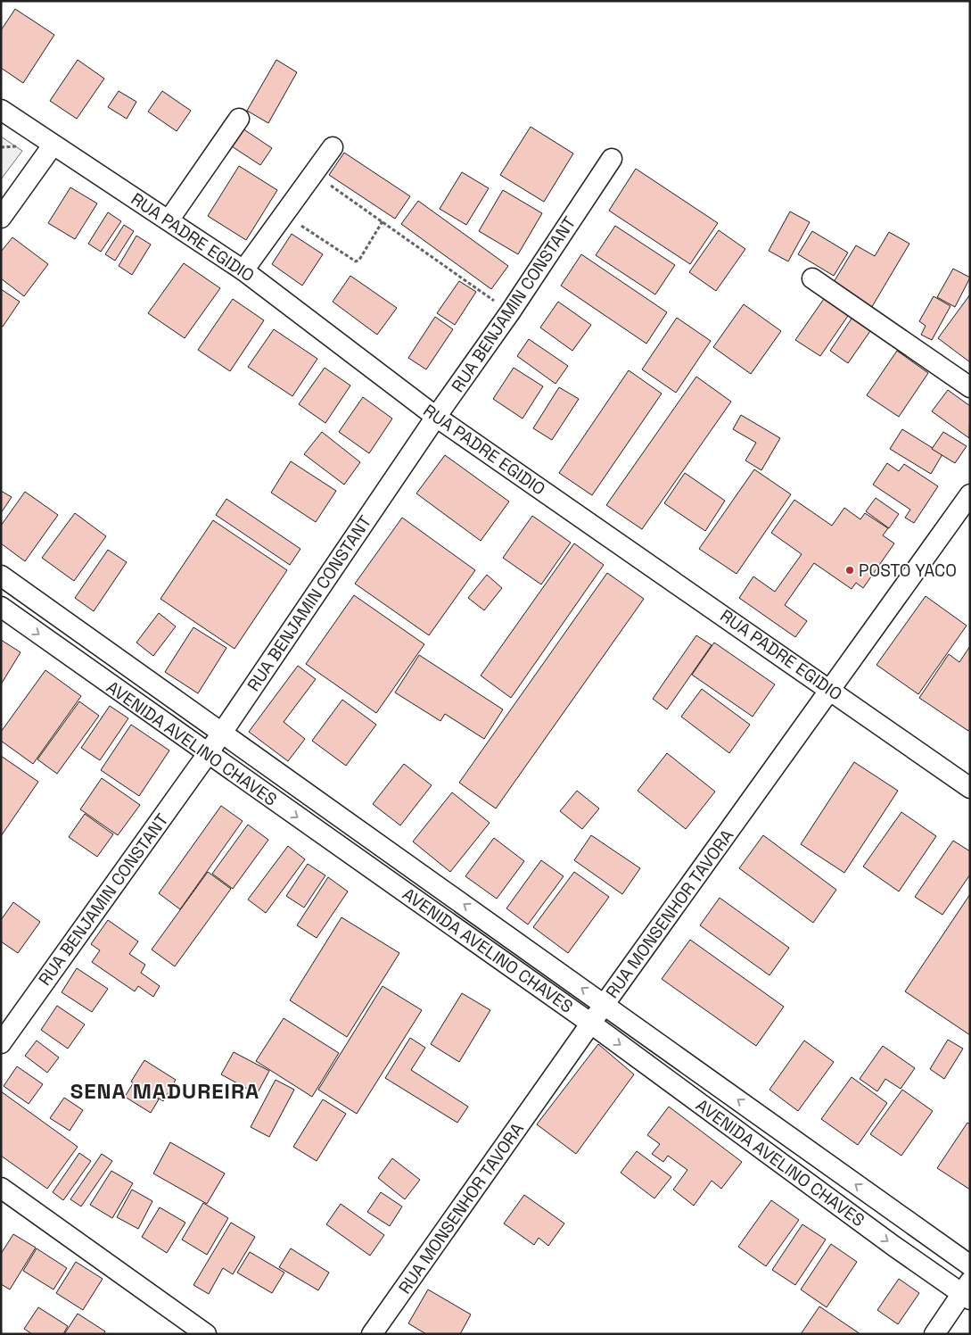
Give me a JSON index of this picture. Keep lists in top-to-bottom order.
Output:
{
  "streets": {
    "street": [
      "RUA PADRE EGIDIO",
      "RUA BENJAMIN CONSTANT",
      "AVENIDA AVELINO CHAVES",
      "RUA MONSENHOR TAVORA"
    ]
  },
  "crossings": [
    ["RUA PADRE EGIDIO", "RUA BENJAMIN CONSTANT"],
    ["RUA PADRE EGIDIO", "RUA MONSENHOR TAVORA"],
    ["RUA BENJAMIN CONSTANT", "AVENIDA AVELINO CHAVES"],
    ["AVENIDA AVELINO CHAVES", "RUA MONSENHOR TAVORA"]
  ],
  "districts": ["SENA MADUREIRA"],
  "places": ["POSTO YACO"]
}
